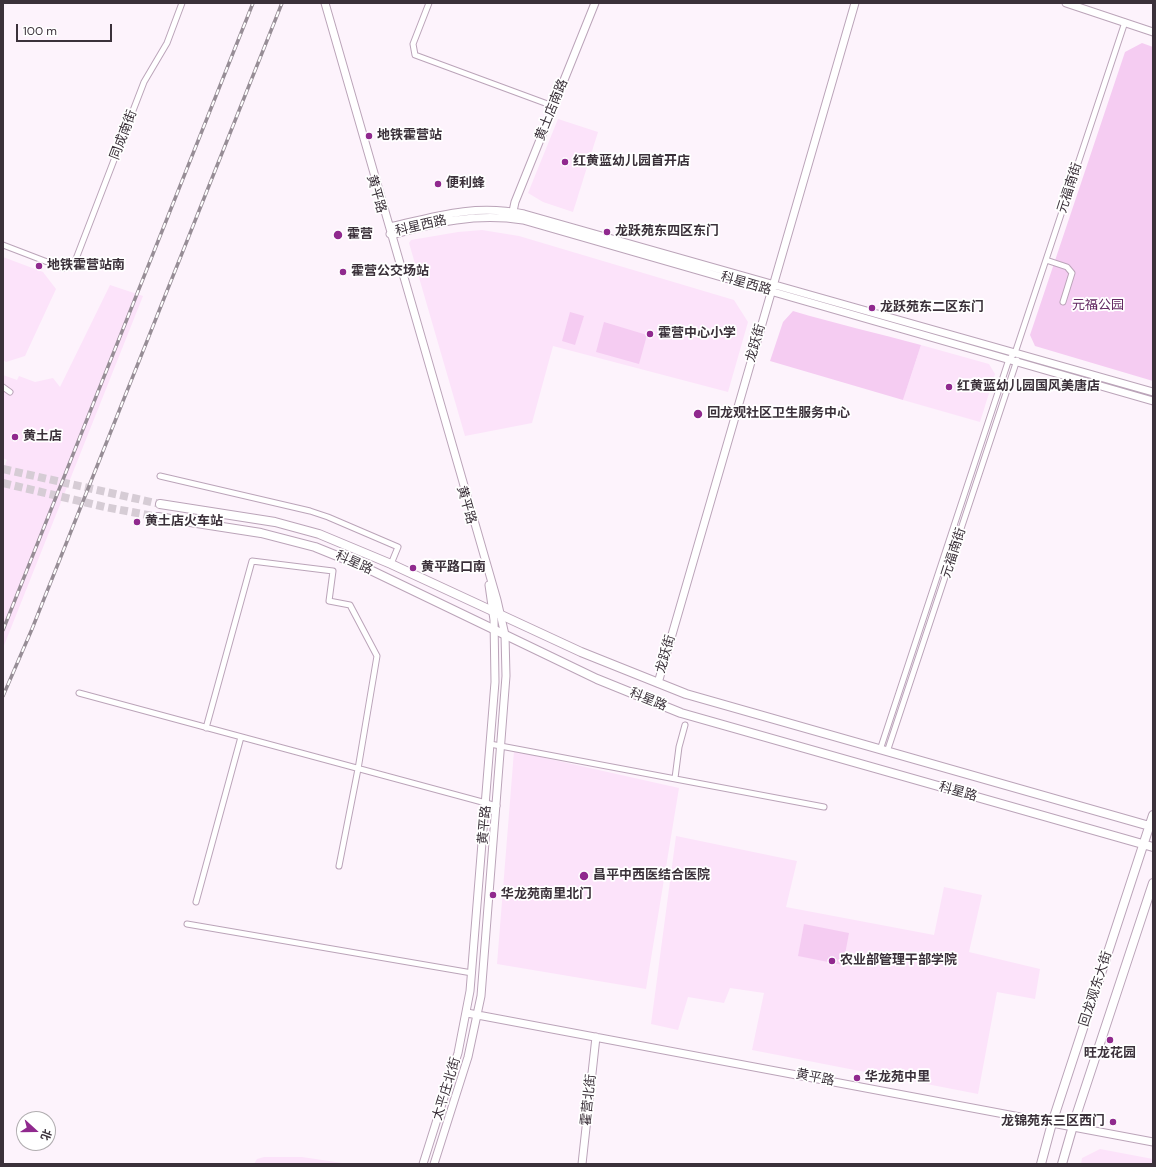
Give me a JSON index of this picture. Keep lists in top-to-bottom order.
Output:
{
  "streets": {
    "main road": [
      "黄土店南路",
      "黄平路",
      "科星西路",
      "龙跃街",
      "科星路",
      "回龙观东大街",
      "太平庄北街",
      "霍营北街"
    ],
    "street": ["同成南街", "元福南街"]
  },
  "crossings": [
    ["黄土店南路", "科星西路"],
    ["元福南街", "科星西路"],
    ["元福南街", "科星路"],
    ["黄平路", "科星西路"],
    ["黄平路", "科星路"],
    ["黄平路", "回龙观东大街"],
    ["黄平路", "太平庄北街"],
    ["黄平路", "霍营北街"],
    ["科星西路", "龙跃街"],
    ["龙跃街", "科星路"],
    ["科星路", "回龙观东大街"]
  ],
  "parks": ["元福公园"],
  "places": [
    "地铁霍营站",
    "红黄蓝幼儿园首开店",
    "便利蜂",
    "龙跃苑东四区东门",
    "霍营",
    "地铁霍营站南",
    "霍营公交场站",
    "龙跃苑东二区东门",
    "霍营中心小学",
    "红黄蓝幼儿园国风美唐店",
    "回龙观社区卫生服务中心",
    "黄土店",
    "黄土店火车站",
    "黄平路口南",
    "昌平中西医结合医院",
    "华龙苑南里北门",
    "农业部管理干部学院",
    "旺龙花园",
    "华龙苑中里",
    "龙锦苑东三区西门"
  ],
  "scale_bar": "100 m",
  "north": "right"
}
